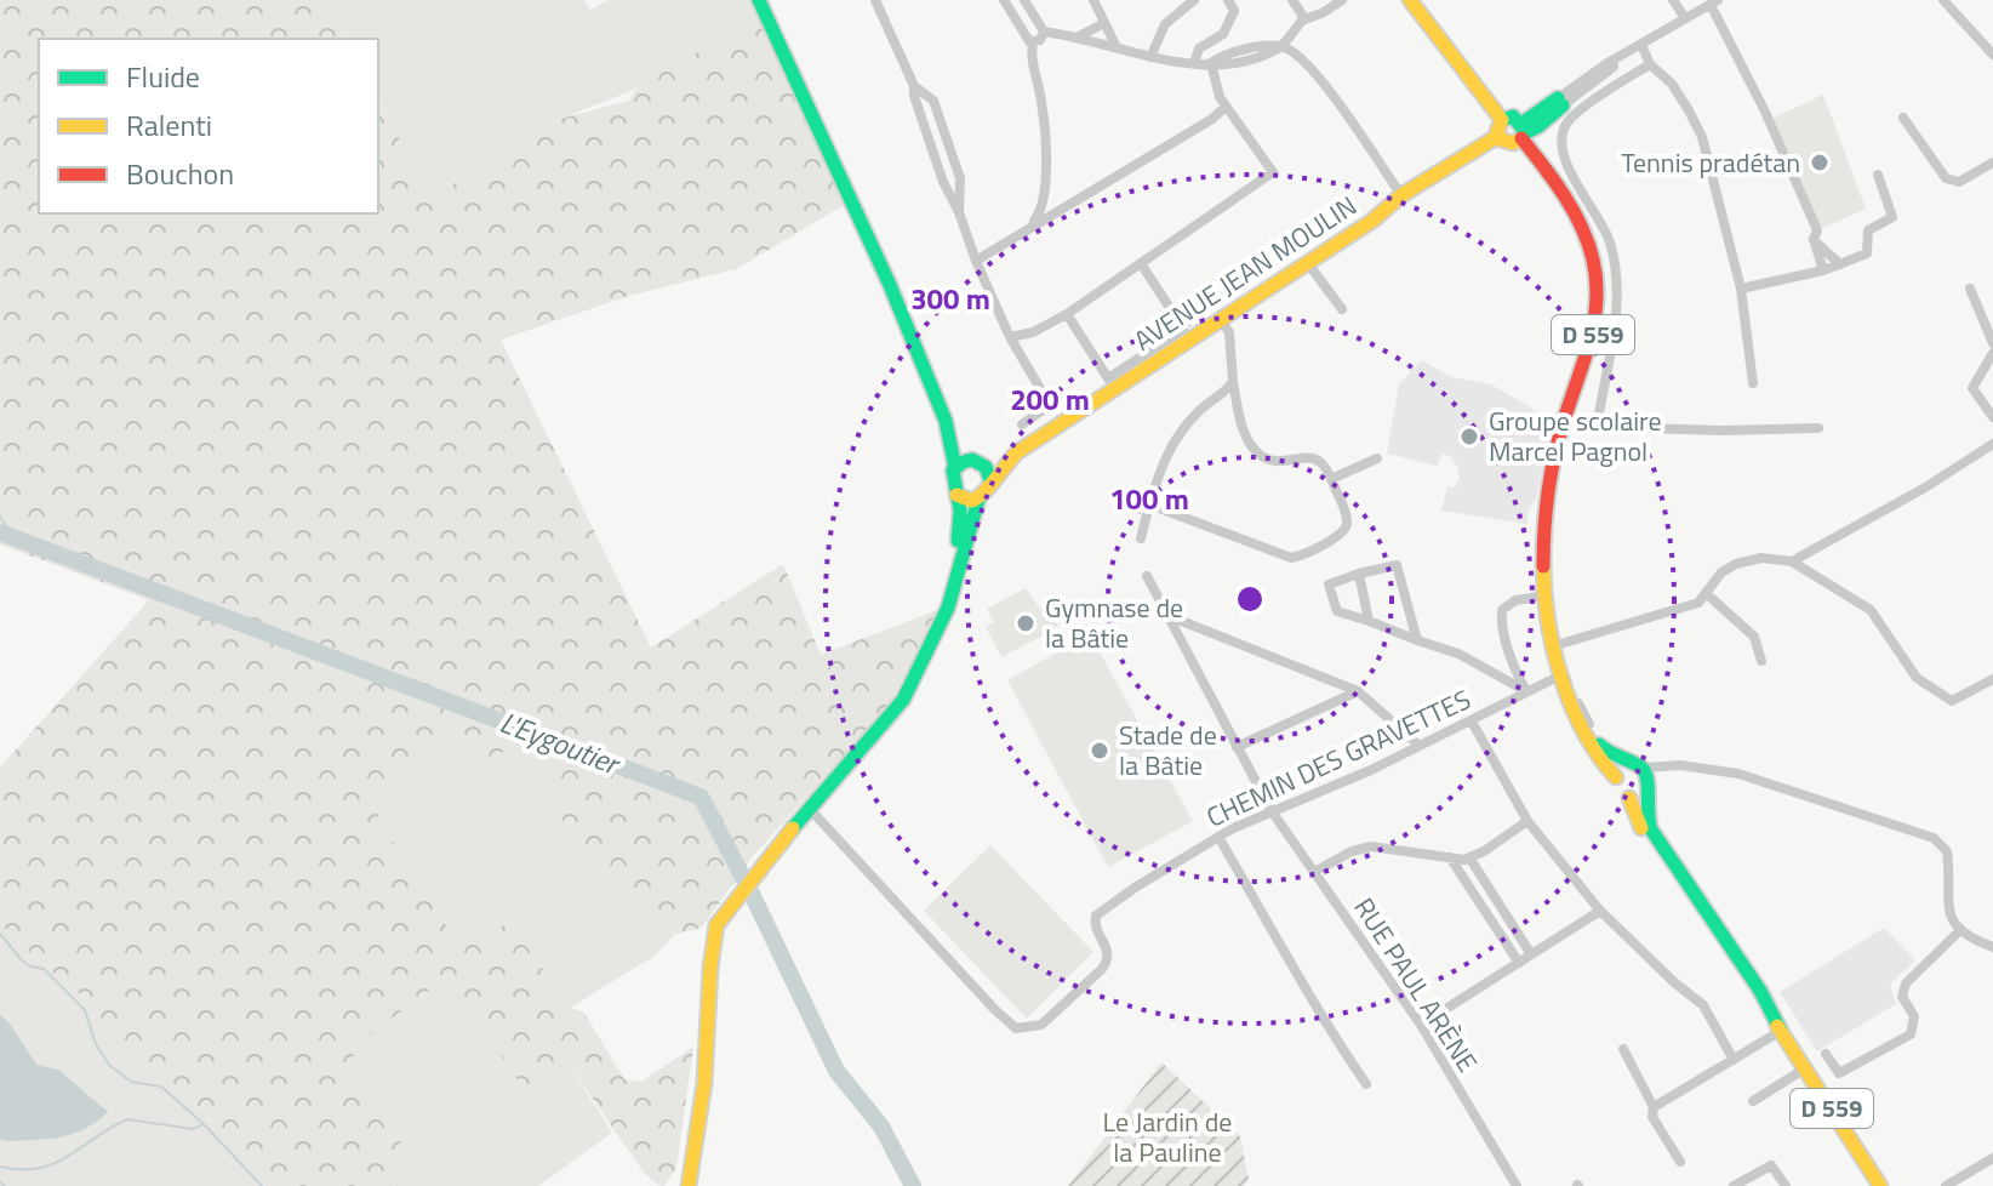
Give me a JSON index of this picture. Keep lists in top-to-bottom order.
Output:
{
  "streets": {
    "street": [
      "AVENUE JEAN MOULIN",
      "D 559",
      "CHEMIN DES GRAVETTES",
      "RUE PAUL ARÈNE"
    ]
  },
  "crossings": [
    ["D 559", "CHEMIN DES GRAVETTES"],
    ["CHEMIN DES GRAVETTES", "RUE PAUL ARÈNE"]
  ],
  "water": ["L'Eygoutier"],
  "parks": ["Le Jardin de la Pauline"],
  "places": [
    "Tennis pradétan",
    "Groupe scolaire Marcel Pagnol",
    "Gymnase de la Bâtie",
    "Stade de la Bâtie"
  ],
  "legend": ["Fluide", "Ralenti", "Bouchon"],
  "rings": ["300 m", "200 m", "100 m"]
}
